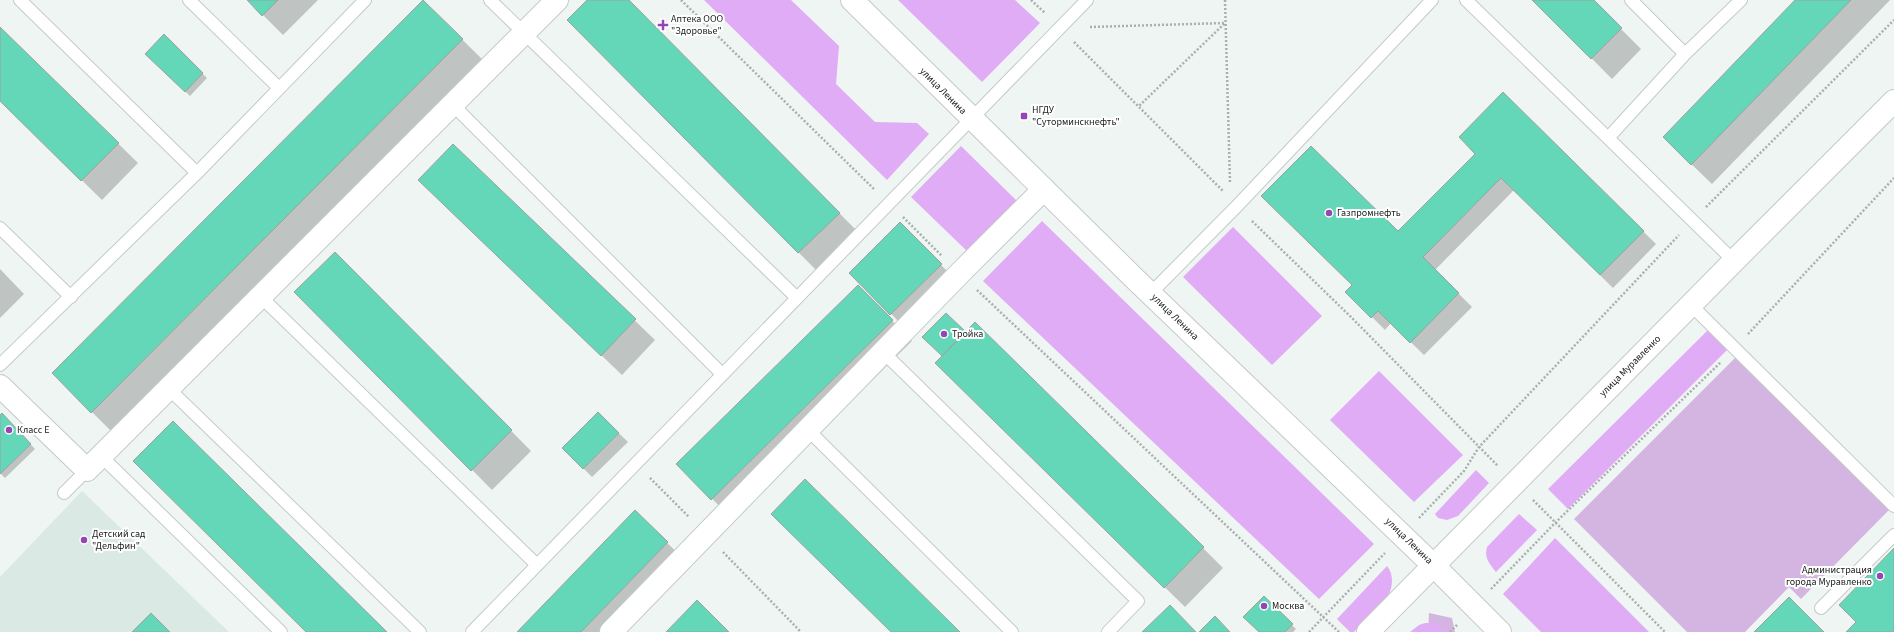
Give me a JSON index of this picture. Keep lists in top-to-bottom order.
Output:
{
  "streets": {
    "street": ["улица Ленина", "улица Муравленко"]
  },
  "crossings": [
    ["улица Ленина", "улица Муравленко"]
  ],
  "places": {
    "health": ["Аптека ООО \"Здоровье\""],
    "transit": ["НГДУ \"Суторминскнефть\""],
    "other": [
      "Газпромнефть",
      "Тройка",
      "Класс Е",
      "Детский сад \"Дельфин\"",
      "Администрация города Муравленко",
      "Москва"
    ]
  }
}
